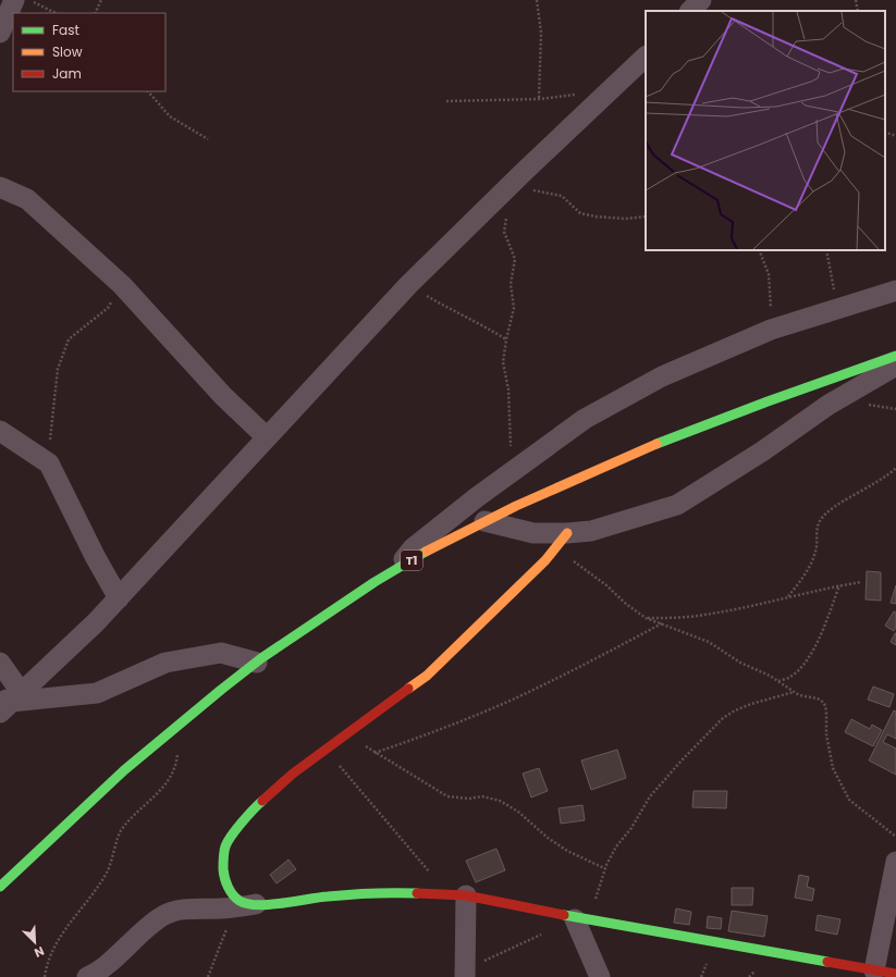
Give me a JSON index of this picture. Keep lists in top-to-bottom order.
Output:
{
  "streets": {
    "main road": ["T1"]
  },
  "legend": ["Fast", "Slow", "Jam"],
  "north": "bottom right"
}
